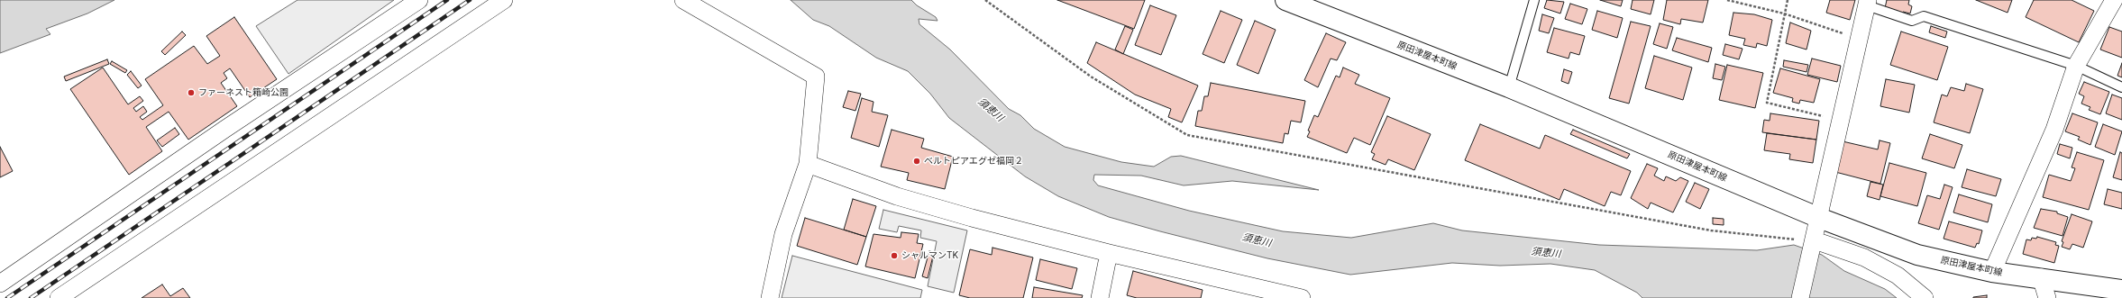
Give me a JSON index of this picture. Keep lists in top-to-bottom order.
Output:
{
  "streets": {
    "street": ["原田津屋本町線"]
  },
  "water": ["須恵川"],
  "places": ["ファーネスト箱崎公園", "ベルトピアエグゼ福岡２", "シャルマンTK"]
}
